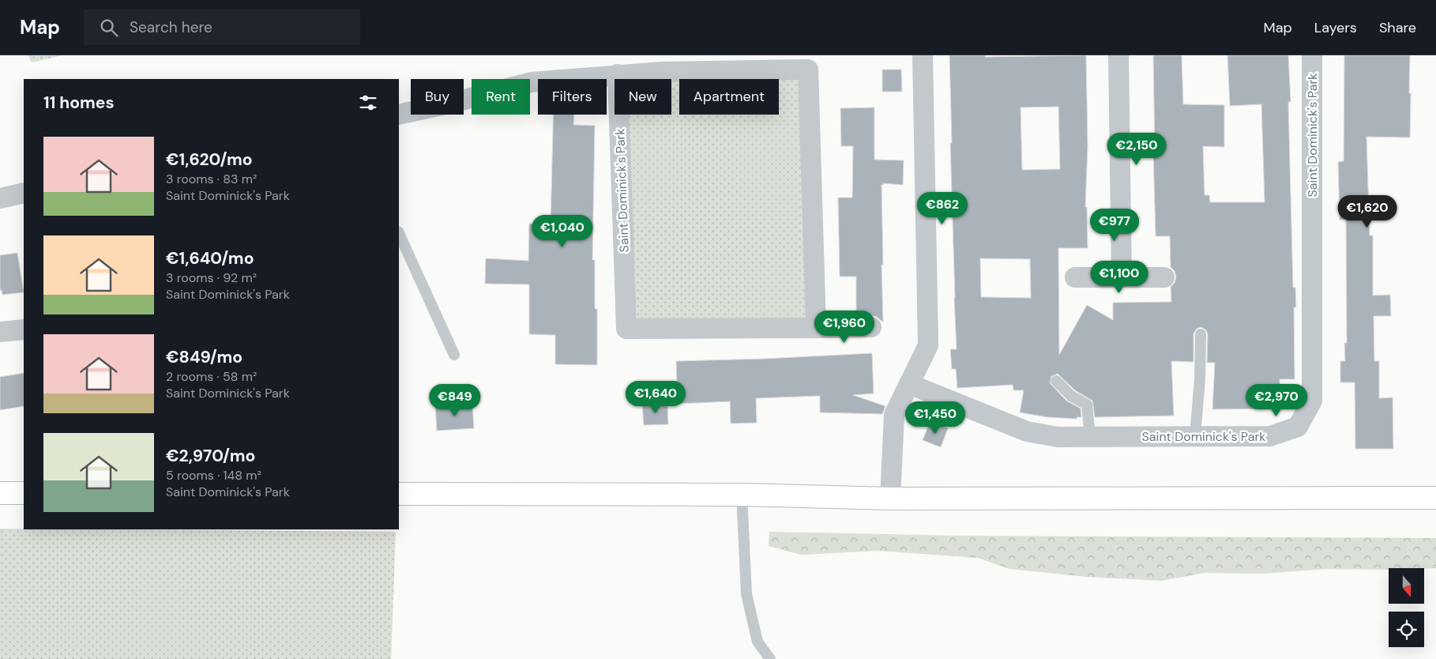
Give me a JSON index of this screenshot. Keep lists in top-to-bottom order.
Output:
{
  "streets": {
    "street": ["Saint Dominick's Park"]
  },
  "north": "bottom",
  "page": {
    "header": "Map",
    "search": "Search here",
    "nav": ["Map", "Layers", "Share"],
    "chip": [
      "Buy",
      "Rent",
      "Filters",
      "New",
      "Apartment"
    ],
    "heading": "11 homes",
    "list": [
      {
        "name": "€1,620/mo",
        "note": "3 rooms · 83 m² · Saint Dominick's Park"
      },
      {
        "name": "€1,640/mo",
        "note": "3 rooms · 92 m² · Saint Dominick's Park"
      },
      {
        "name": "€849/mo",
        "note": "2 rooms · 58 m² · Saint Dominick's Park"
      },
      {
        "name": "€2,970/mo",
        "note": "5 rooms · 148 m² · Saint Dominick's Park"
      }
    ],
    "price": [
      "€2,150",
      "€862",
      "€1,620",
      "€977",
      "€1,040",
      "€1,100",
      "€1,960",
      "€1,640",
      "€849",
      "€2,970",
      "€1,450"
    ]
  }
}
